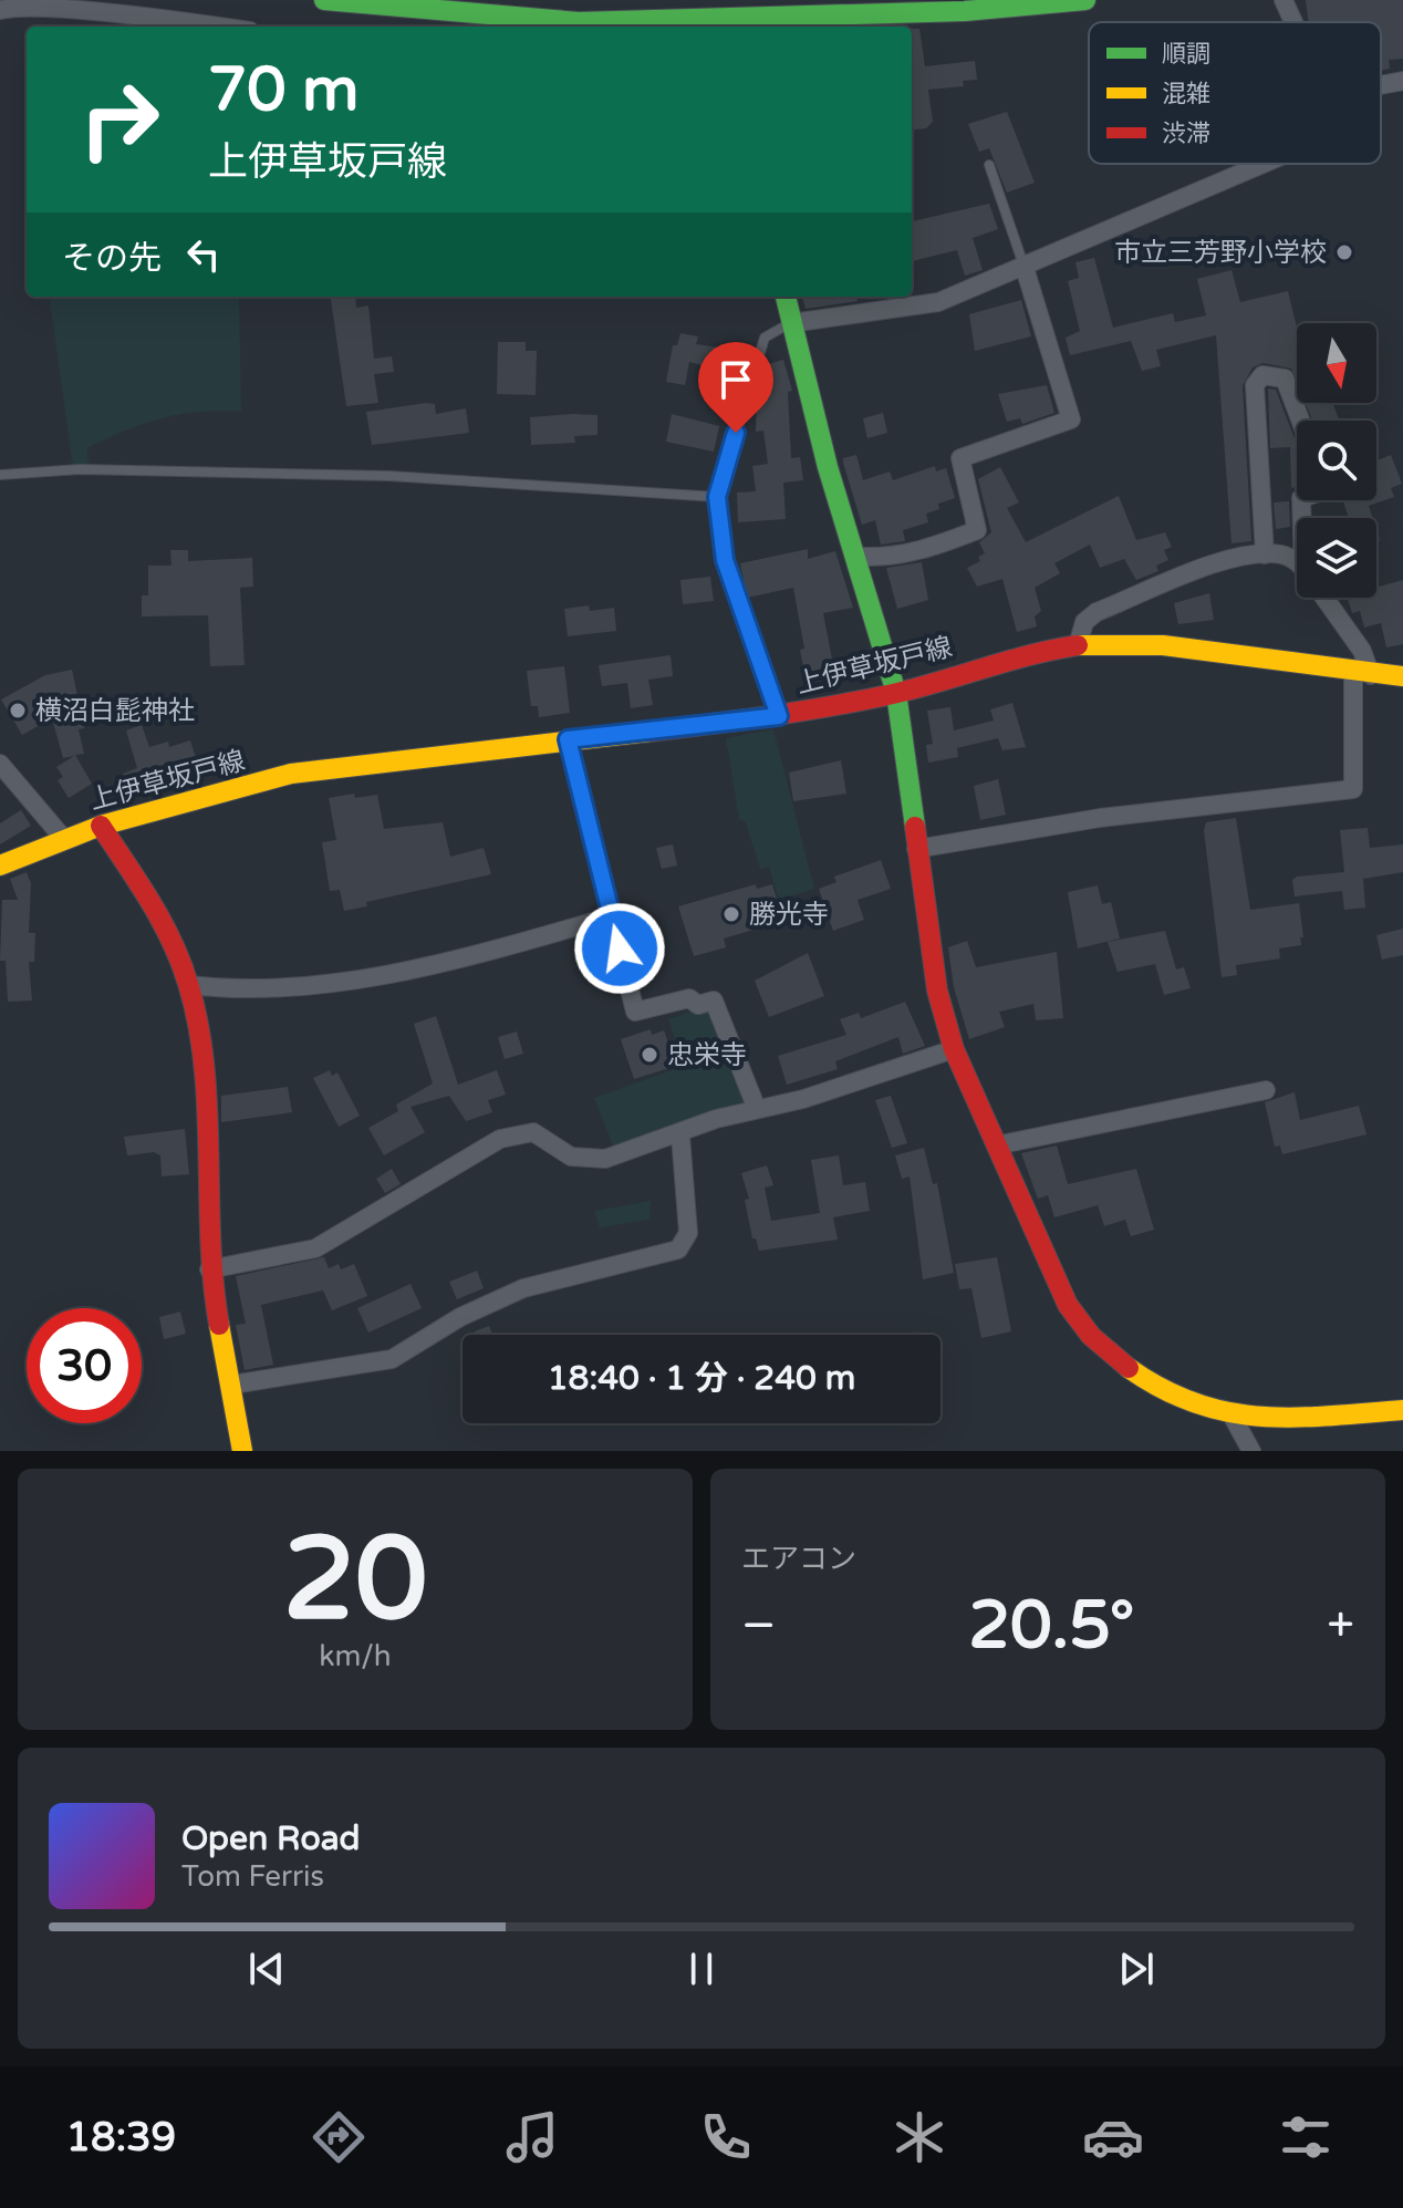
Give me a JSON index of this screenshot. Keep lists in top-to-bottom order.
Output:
{
  "streets": {
    "street": ["上伊草坂戸線"]
  },
  "places": [
    "市立三芳野小学校",
    "横沼白髭神社",
    "勝光寺",
    "忠栄寺"
  ],
  "legend": ["順調", "混雑", "渋滞"],
  "north": "bottom",
  "page": {
    "turn": ["70 m", "上伊草坂戸線"],
    "then": "その先",
    "limit": "30",
    "trip": "18:40 · 1 分 · 240 m",
    "tile": [
      ["20", "km/h"],
      "エアコン"
    ],
    "heat": ["−", "20.5°", "+"],
    "song": ["Open Road", "Tom Ferris"],
    "tabs": "18:39"
  }
}
